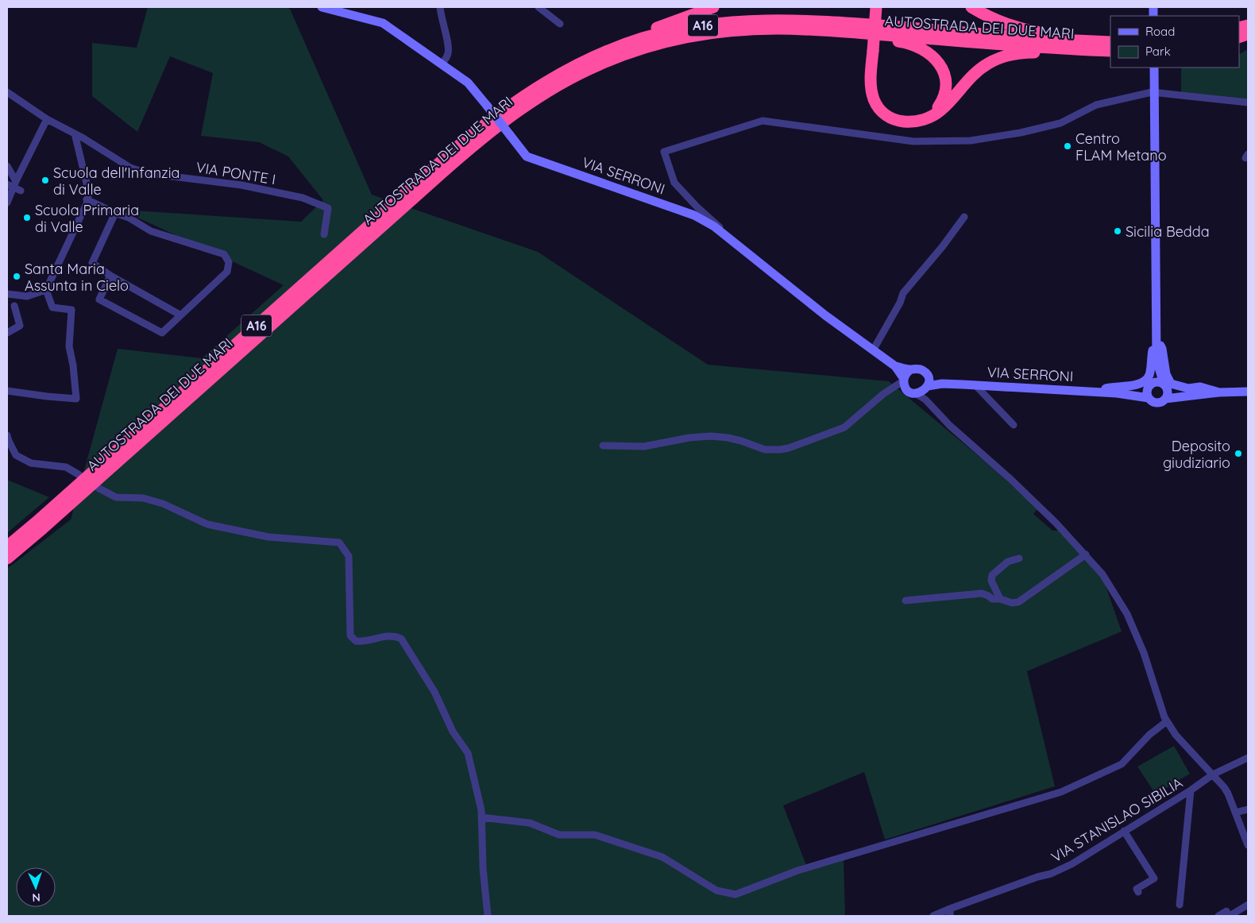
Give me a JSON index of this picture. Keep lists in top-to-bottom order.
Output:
{
  "streets": {
    "highway": ["A16", "AUTOSTRADA DEI DUE MARI"],
    "main road": ["VIA SERRONI"],
    "street": ["VIA PONTE I", "VIA STANISLAO SIBILIA"]
  },
  "places": [
    "Centro FLAM Metano",
    "Scuola dell'Infanzia di Valle",
    "Scuola Primaria di Valle",
    "Sicilia Bedda",
    "Santa Maria Assunta in Cielo",
    "Deposito giudiziario"
  ],
  "legend": ["Road", "Park"],
  "north": "bottom"
}
